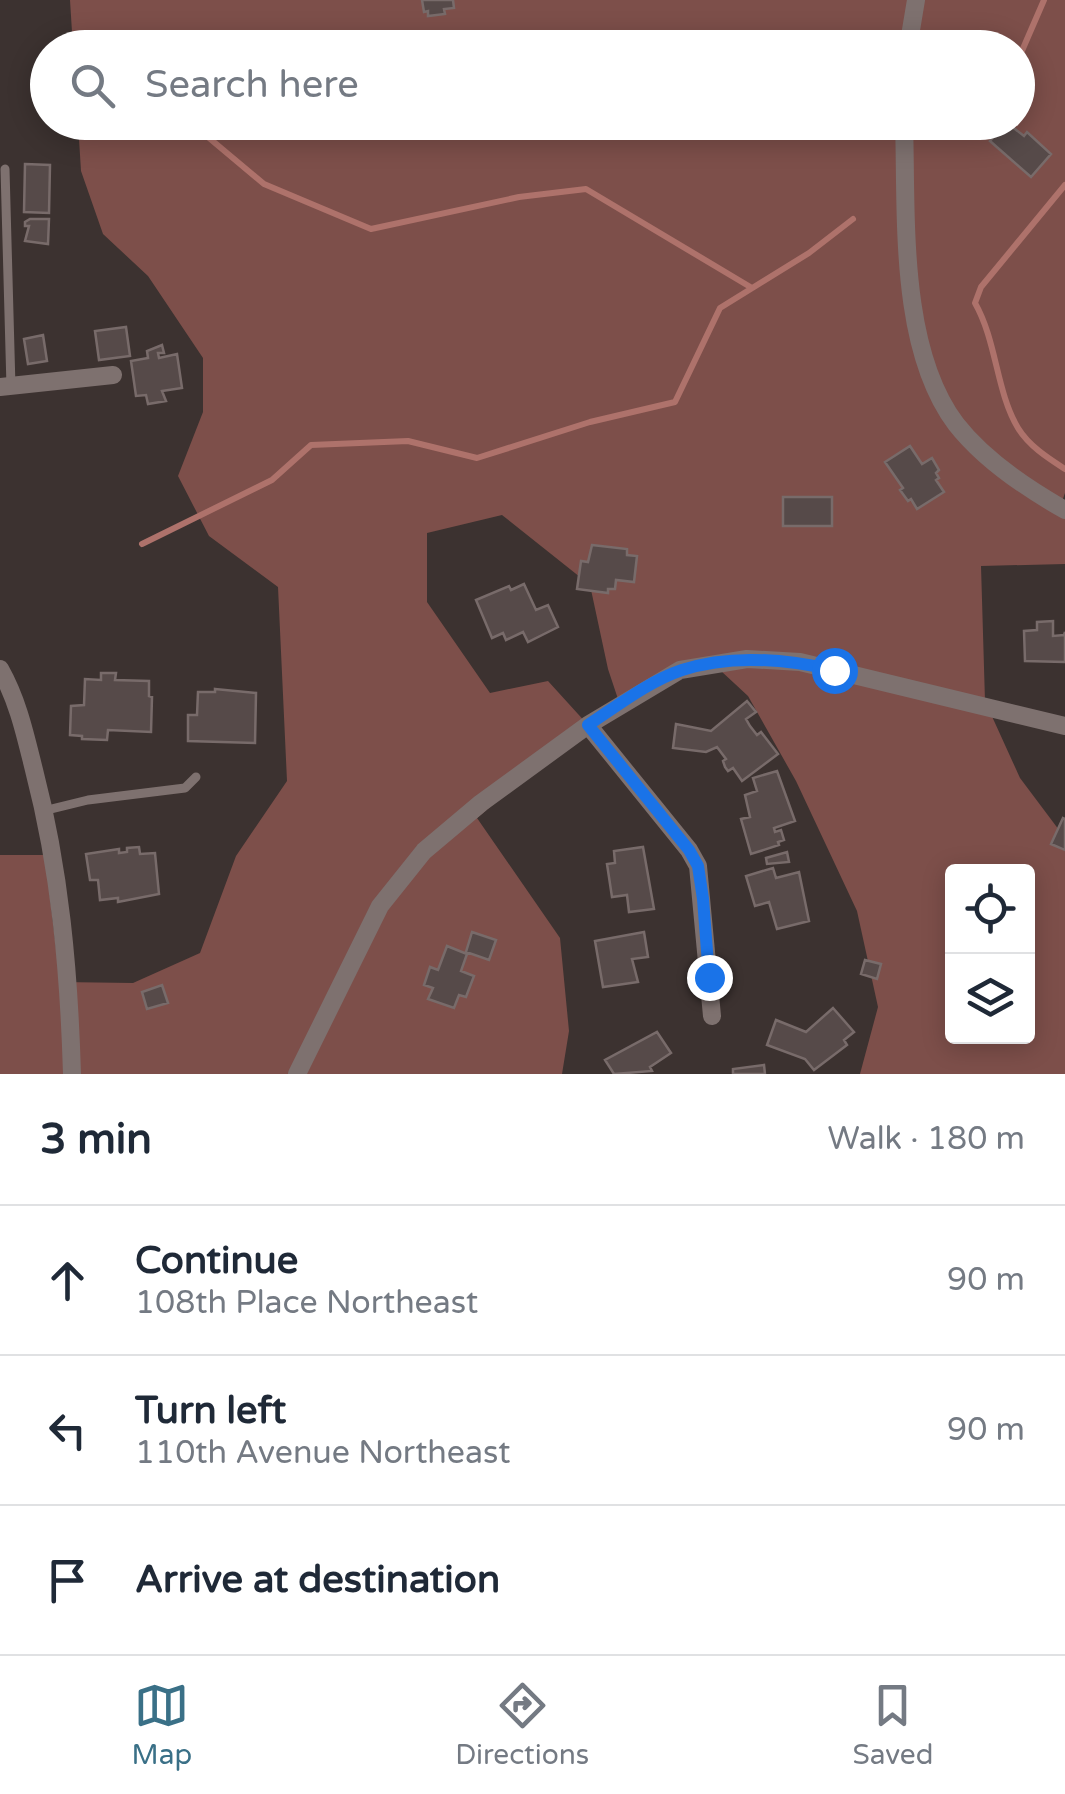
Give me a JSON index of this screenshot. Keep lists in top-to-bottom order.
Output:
{
  "page": {
    "search": "Search here",
    "heading": ["3 min", "Walk · 180 m"],
    "list": [
      ["Continue", "108th Place Northeast", "90 m"],
      ["Turn left", "110th Avenue Northeast", "90 m"],
      "Arrive at destination"
    ],
    "nav": ["Map", "Directions", "Saved"]
  }
}
